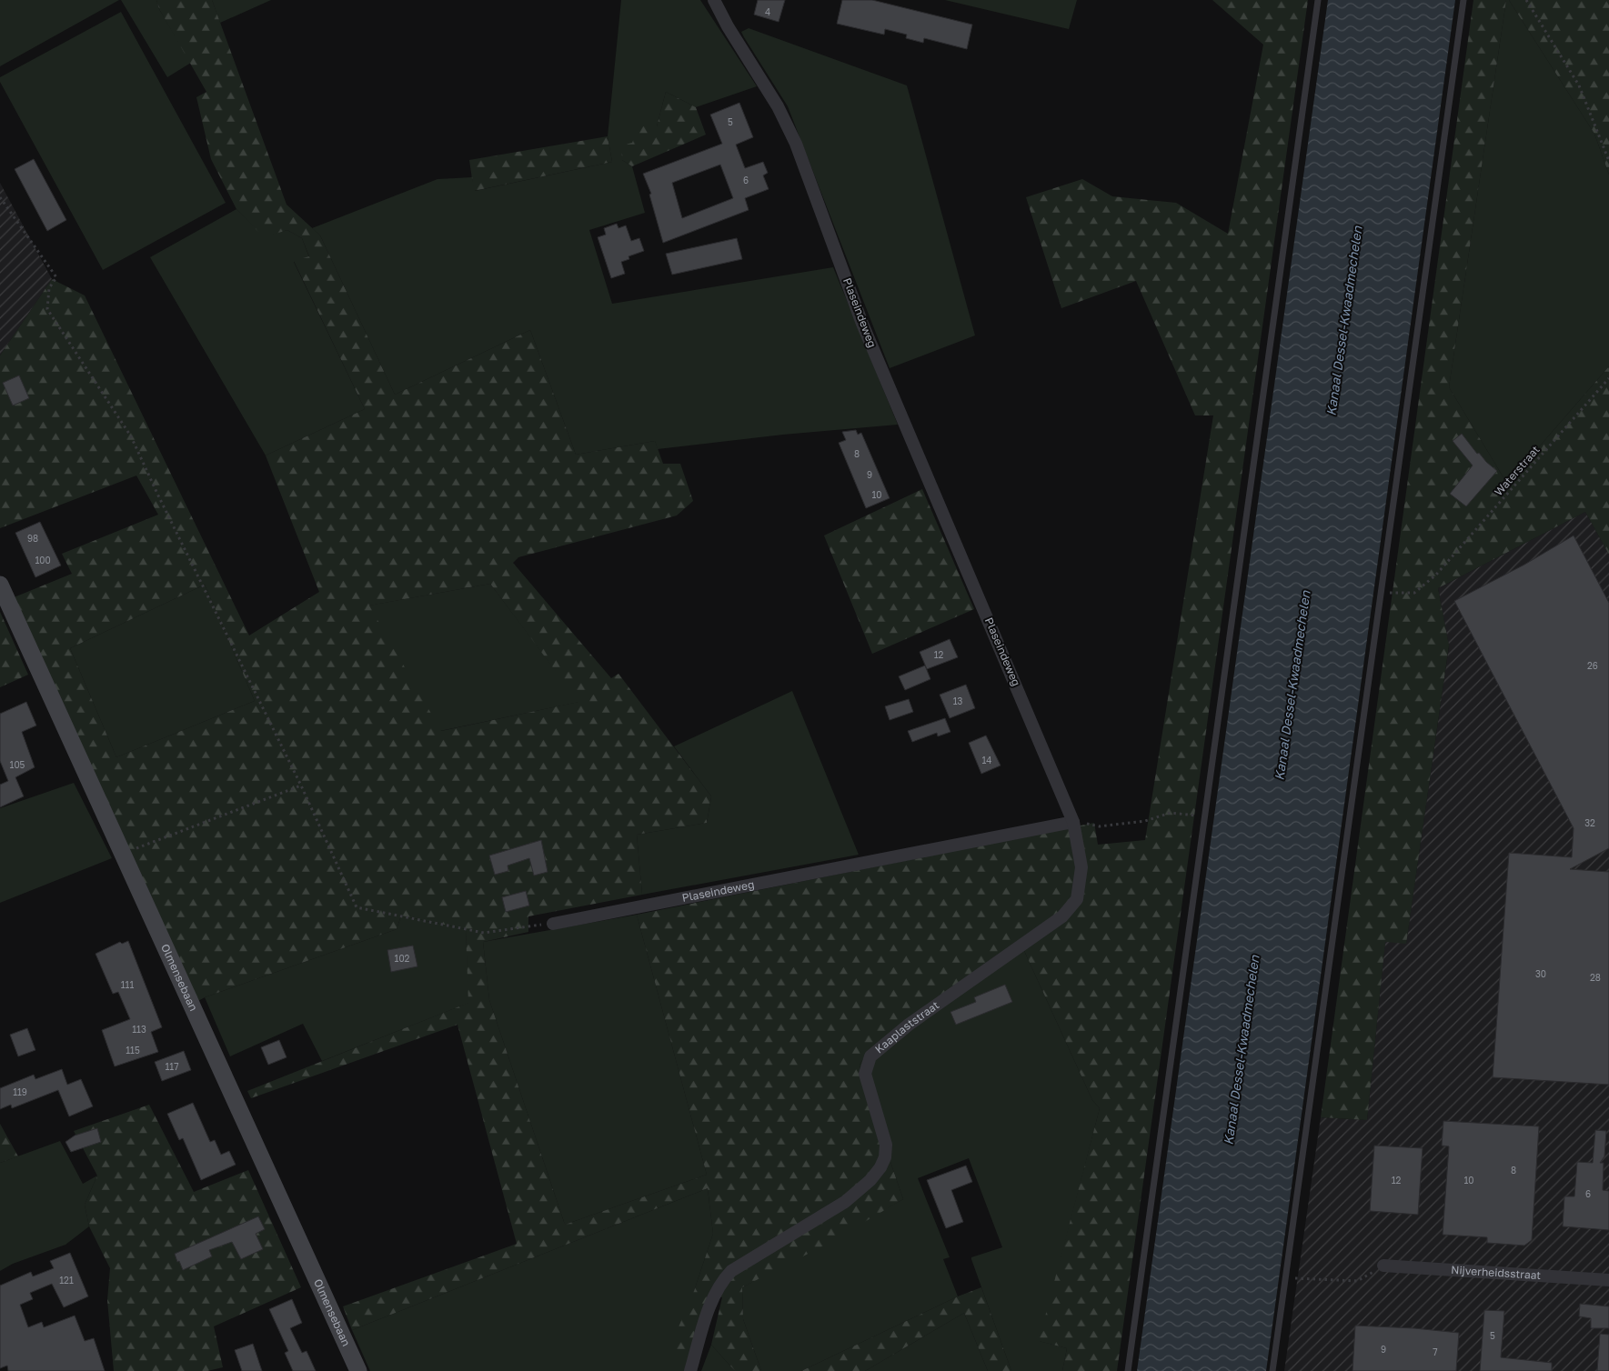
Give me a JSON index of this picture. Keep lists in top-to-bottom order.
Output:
{
  "streets": {
    "street": [
      "Plaseindeweg",
      "Olmensebaan",
      "Kaaplaststraat",
      "Nijverheidsstraat"
    ],
    "path": ["Waterstraat"]
  },
  "crossings": [
    ["Plaseindeweg", "Kaaplaststraat"]
  ],
  "water": ["Kanaal Dessel-Kwaadmechelen"],
  "house_numbers": [
    "4",
    "5",
    "6",
    "8",
    "9",
    "10",
    "98",
    "100",
    "12",
    "26",
    "13",
    "14",
    "105",
    "32",
    "102",
    "30",
    "28",
    "111",
    "113",
    "115",
    "117",
    "119",
    "8",
    "12",
    "10",
    "6",
    "121",
    "5",
    "9",
    "7"
  ]
}
